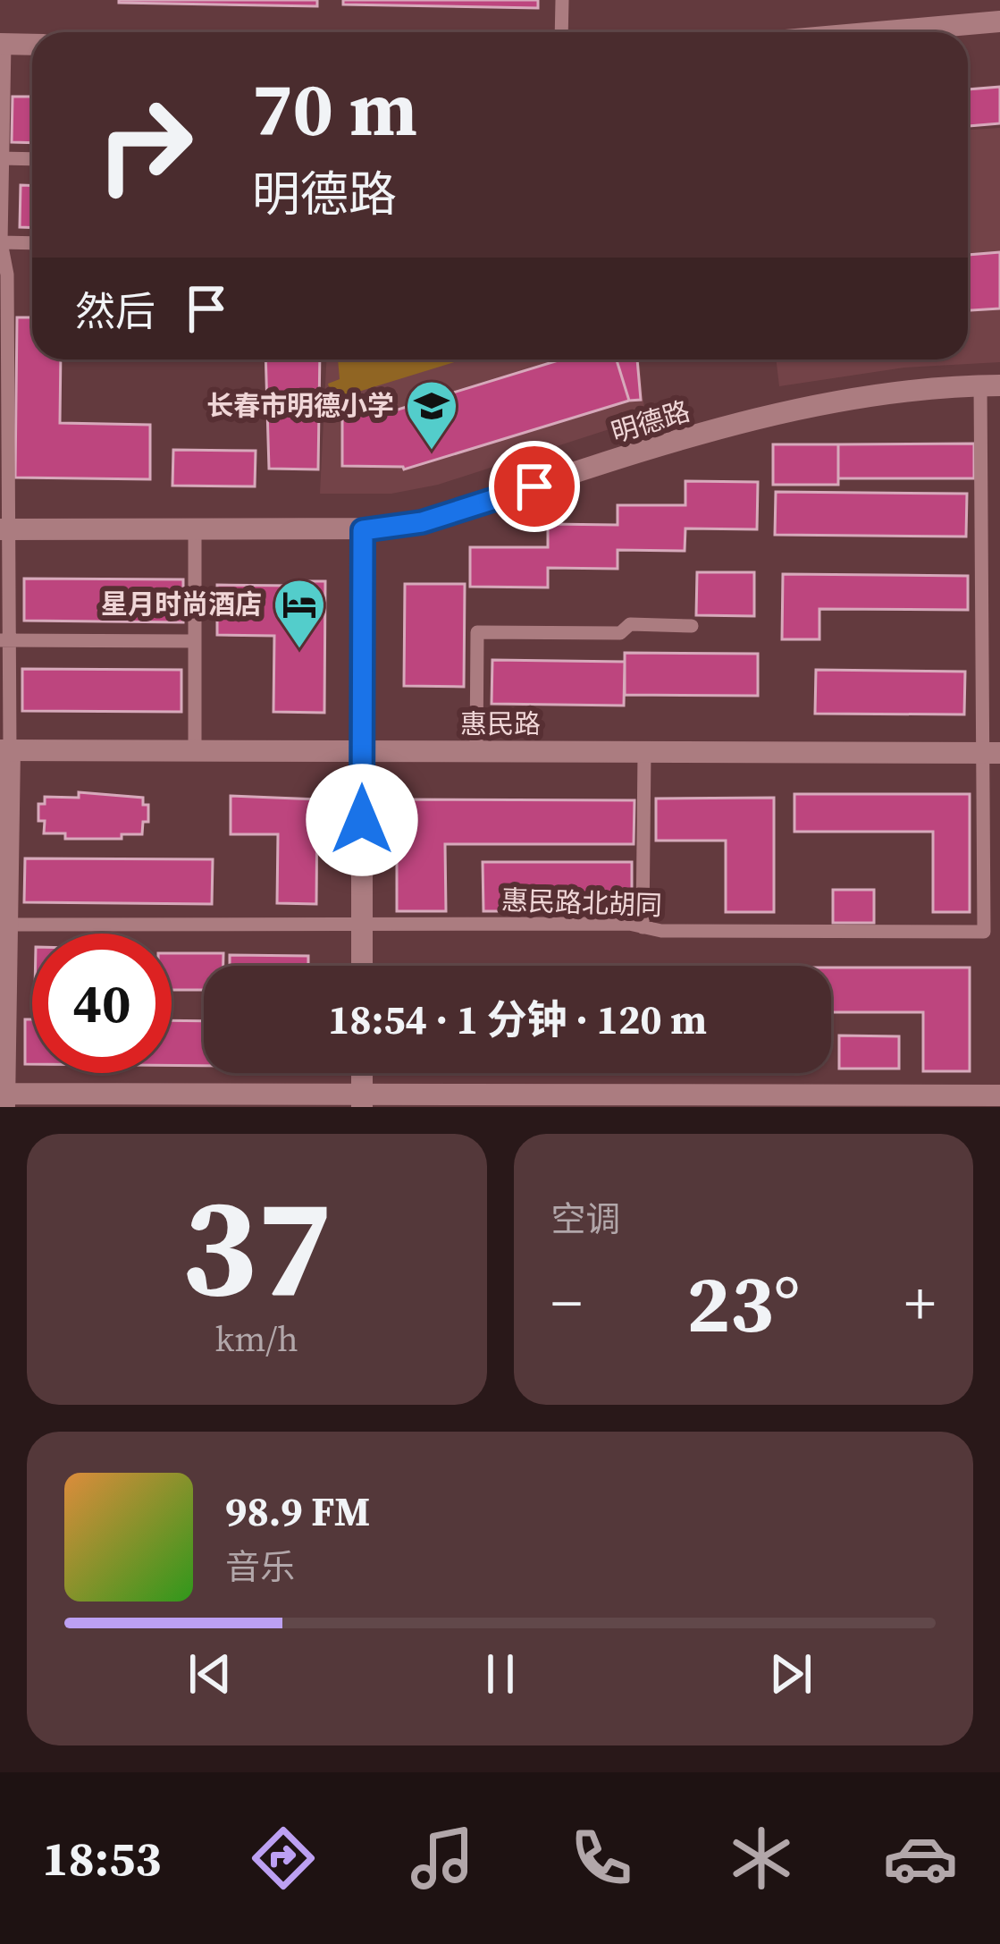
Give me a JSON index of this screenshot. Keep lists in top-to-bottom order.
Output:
{
  "streets": {
    "street": ["明德路", "惠民路"],
    "lane": ["惠民路北胡同"]
  },
  "crossings": [
    ["惠民路", "惠民路北胡同"]
  ],
  "places": {
    "school or university": ["长春市明德小学"],
    "hotel": ["星月时尚酒店"]
  },
  "page": {
    "turn": ["70 m", "明德路"],
    "then": "然后",
    "limit": "40",
    "trip": "18:54 · 1 分钟 · 120 m",
    "tile": [
      ["37", "km/h"],
      "空调"
    ],
    "heat": ["−", "23°", "+"],
    "song": ["98.9 FM", "音乐"],
    "tabs": "18:53"
  }
}
